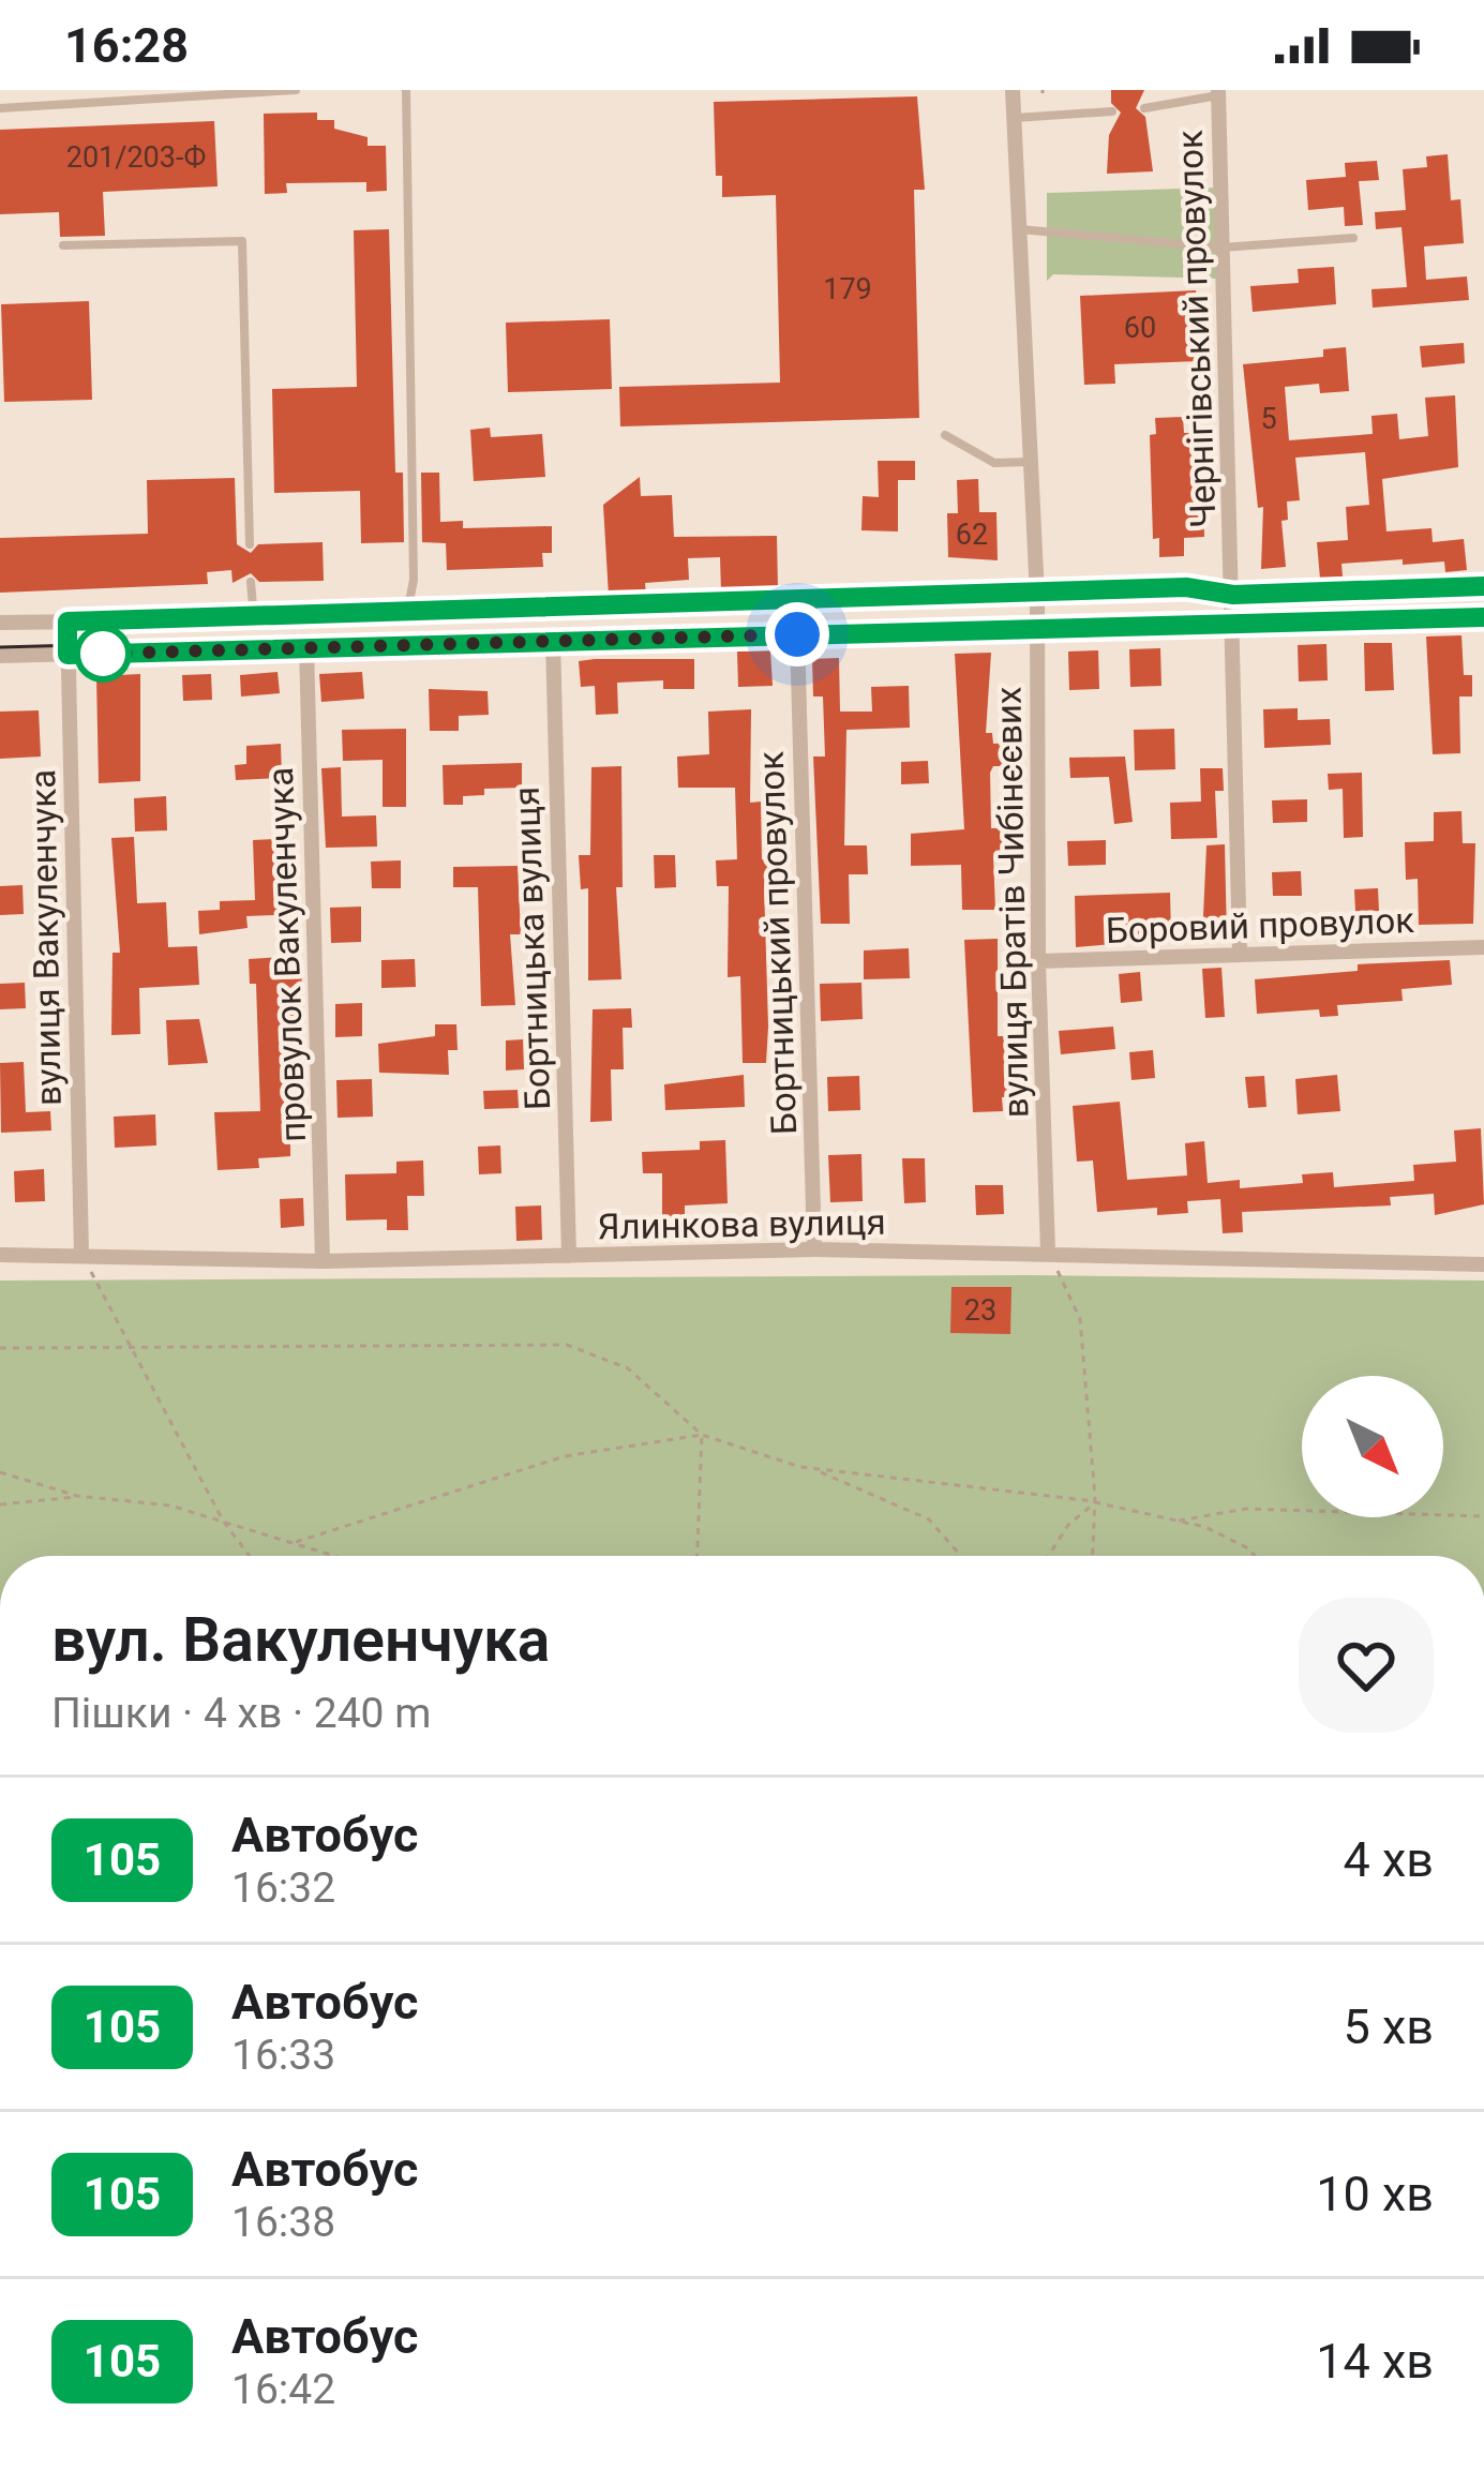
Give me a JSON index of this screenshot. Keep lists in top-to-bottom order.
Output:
{
  "streets": {
    "street": [
      "Чернігівський провулок",
      "вулиця Братів Чибінєєвих",
      "Боровий провулок",
      "вулиця Вакуленчука",
      "Бортницький провулок",
      "Бортницька вулиця",
      "провулок Вакуленчука",
      "Ялинкова вулиця"
    ]
  },
  "crossings": [
    ["Чернігівський провулок", "Боровий провулок"],
    ["вулиця Братів Чибінєєвих", "Боровий провулок"],
    ["вулиця Братів Чибінєєвих", "Ялинкова вулиця"],
    ["вулиця Вакуленчука", "Ялинкова вулиця"],
    ["Бортницький провулок", "Ялинкова вулиця"],
    ["Бортницька вулиця", "Ялинкова вулиця"],
    ["провулок Вакуленчука", "Ялинкова вулиця"]
  ],
  "lines": ["bus line 105"],
  "house_numbers": [
    "201/203-Ф",
    "179",
    "60",
    "5",
    "62",
    "23"
  ],
  "north": "bottom right",
  "page": {
    "status": "16:28",
    "heading": ["вул. Вакуленчука", "Пішки · 4 хв · 240 m"],
    "list": [
      {
        "mark": "105",
        "name": "Автобус",
        "note": "16:32",
        "value": "4 хв"
      },
      {
        "mark": "105",
        "name": "Автобус",
        "note": "16:33",
        "value": "5 хв"
      },
      {
        "mark": "105",
        "name": "Автобус",
        "note": "16:38",
        "value": "10 хв"
      },
      {
        "mark": "105",
        "name": "Автобус",
        "note": "16:42",
        "value": "14 хв"
      }
    ]
  }
}
